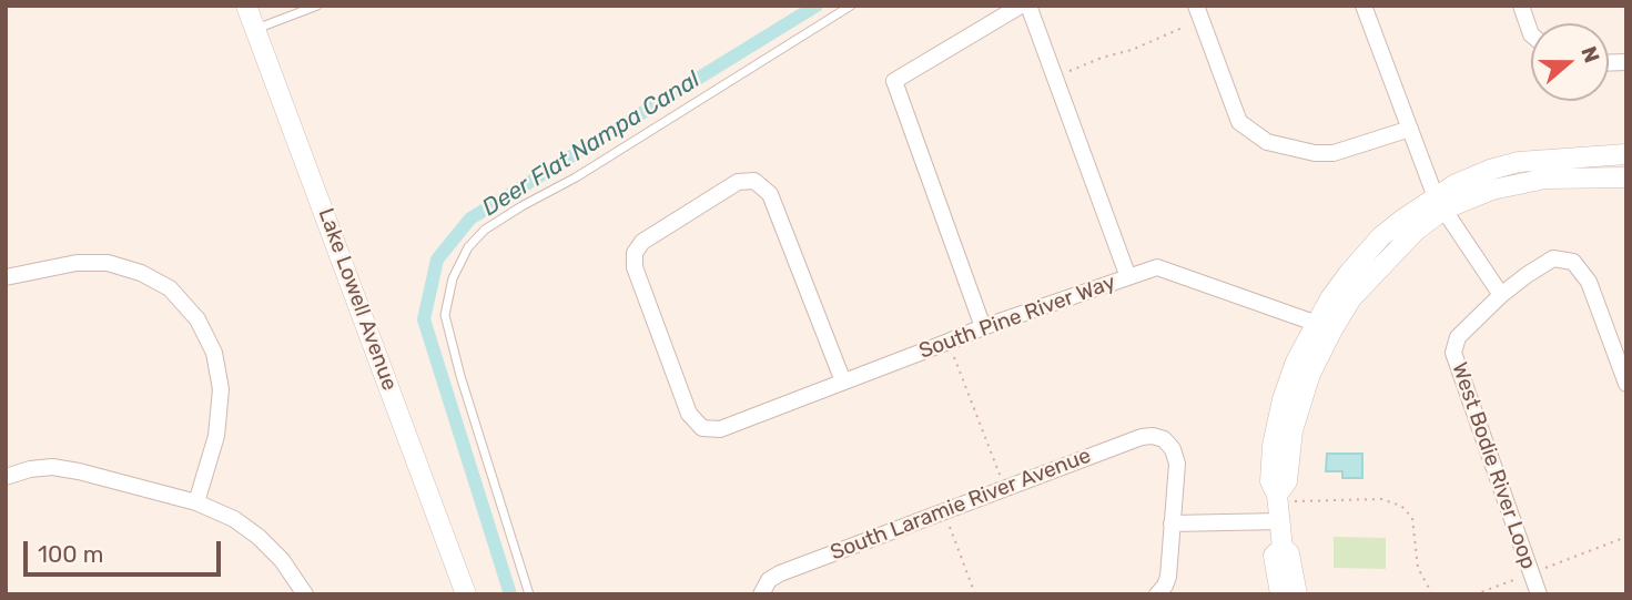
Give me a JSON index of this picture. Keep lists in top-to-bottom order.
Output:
{
  "streets": {
    "street": [
      "Lake Lowell Avenue",
      "South Pine River Way",
      "West Bodie River Loop",
      "South Laramie River Avenue"
    ]
  },
  "water": ["Deer Flat Nampa Canal"],
  "scale_bar": "100 m",
  "north": "right"
}
